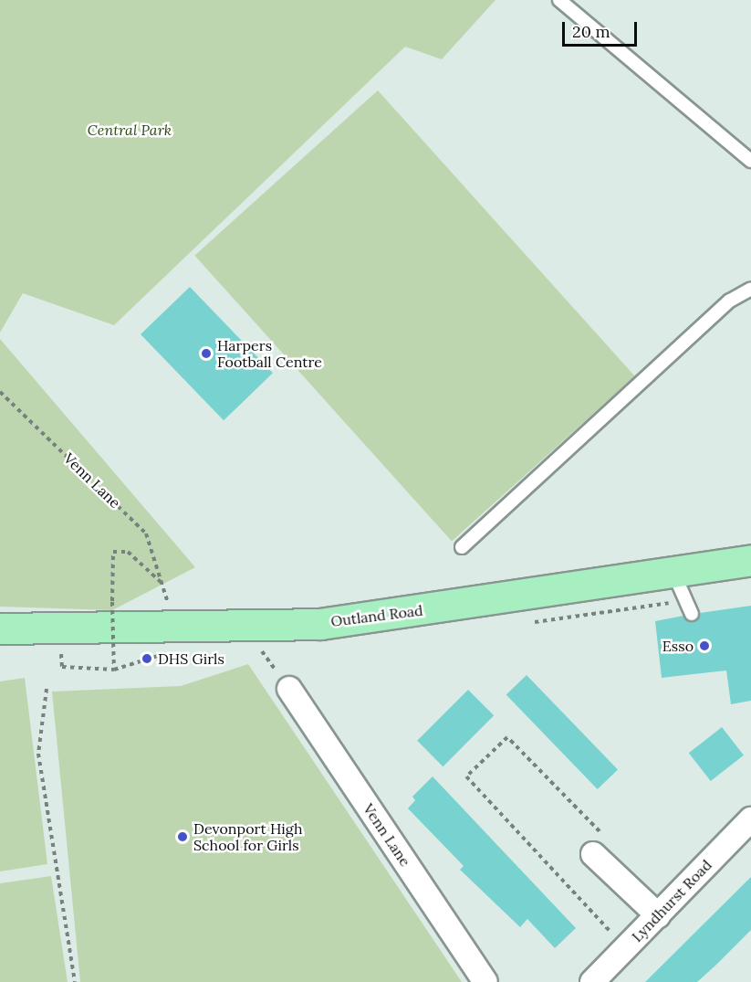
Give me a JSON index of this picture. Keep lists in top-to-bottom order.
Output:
{
  "streets": {
    "main road": ["Outland Road"],
    "street": ["Venn Lane", "Lyndhurst Road"]
  },
  "parks": ["Central Park"],
  "places": [
    "Harpers Football Centre",
    "Esso",
    "DHS Girls",
    "Devonport High School for Girls"
  ],
  "scale_bar": "20 m"
}
